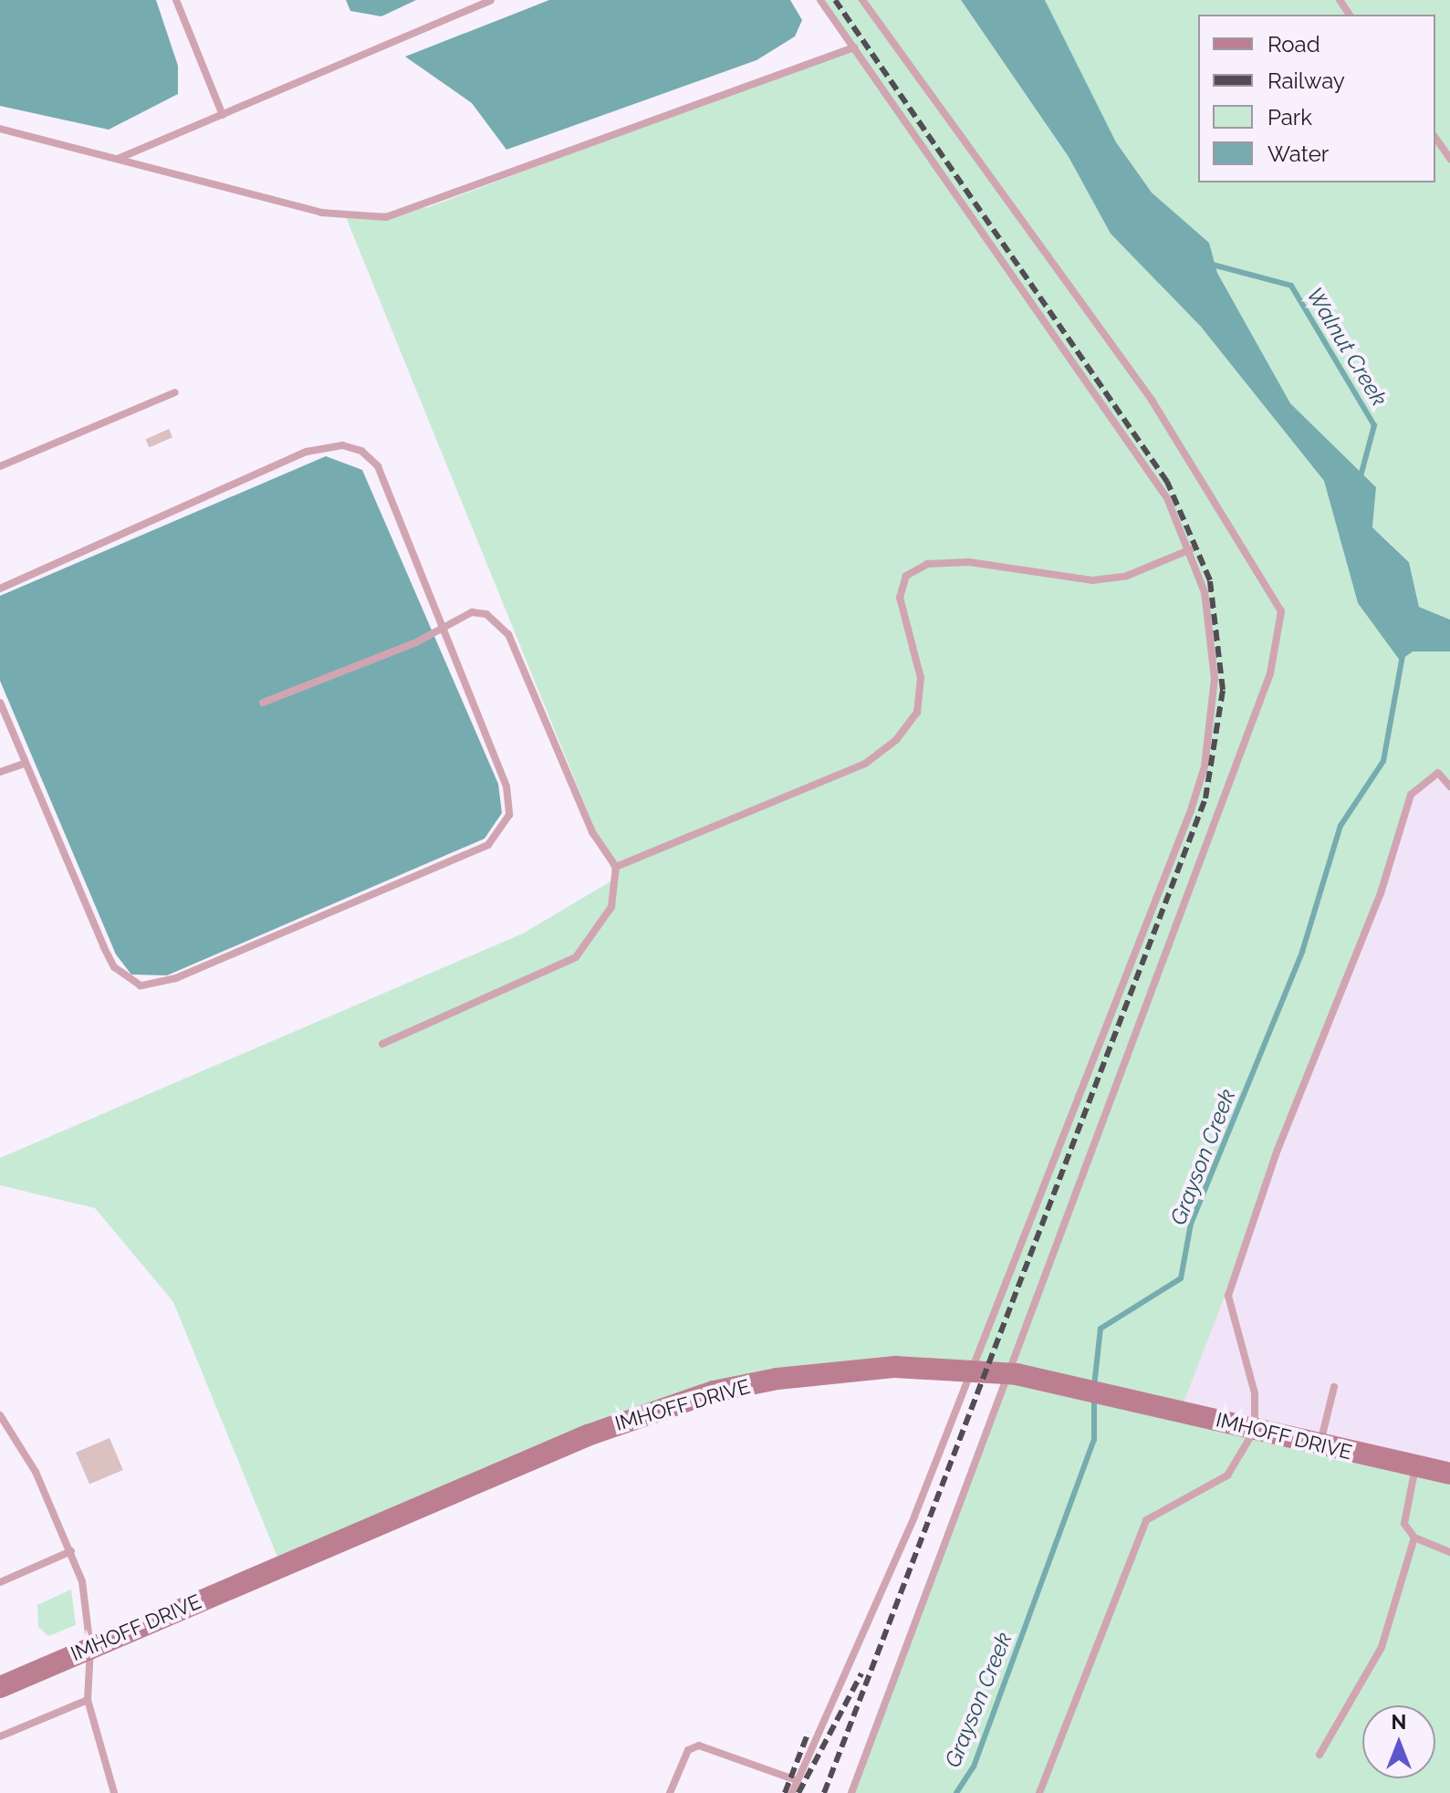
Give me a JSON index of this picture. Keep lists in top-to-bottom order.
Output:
{
  "streets": {
    "street": ["IMHOFF DRIVE"]
  },
  "water": ["Walnut Creek", "Grayson Creek"],
  "legend": [
    "Road",
    "Railway",
    "Park",
    "Water"
  ],
  "north": "top"
}
